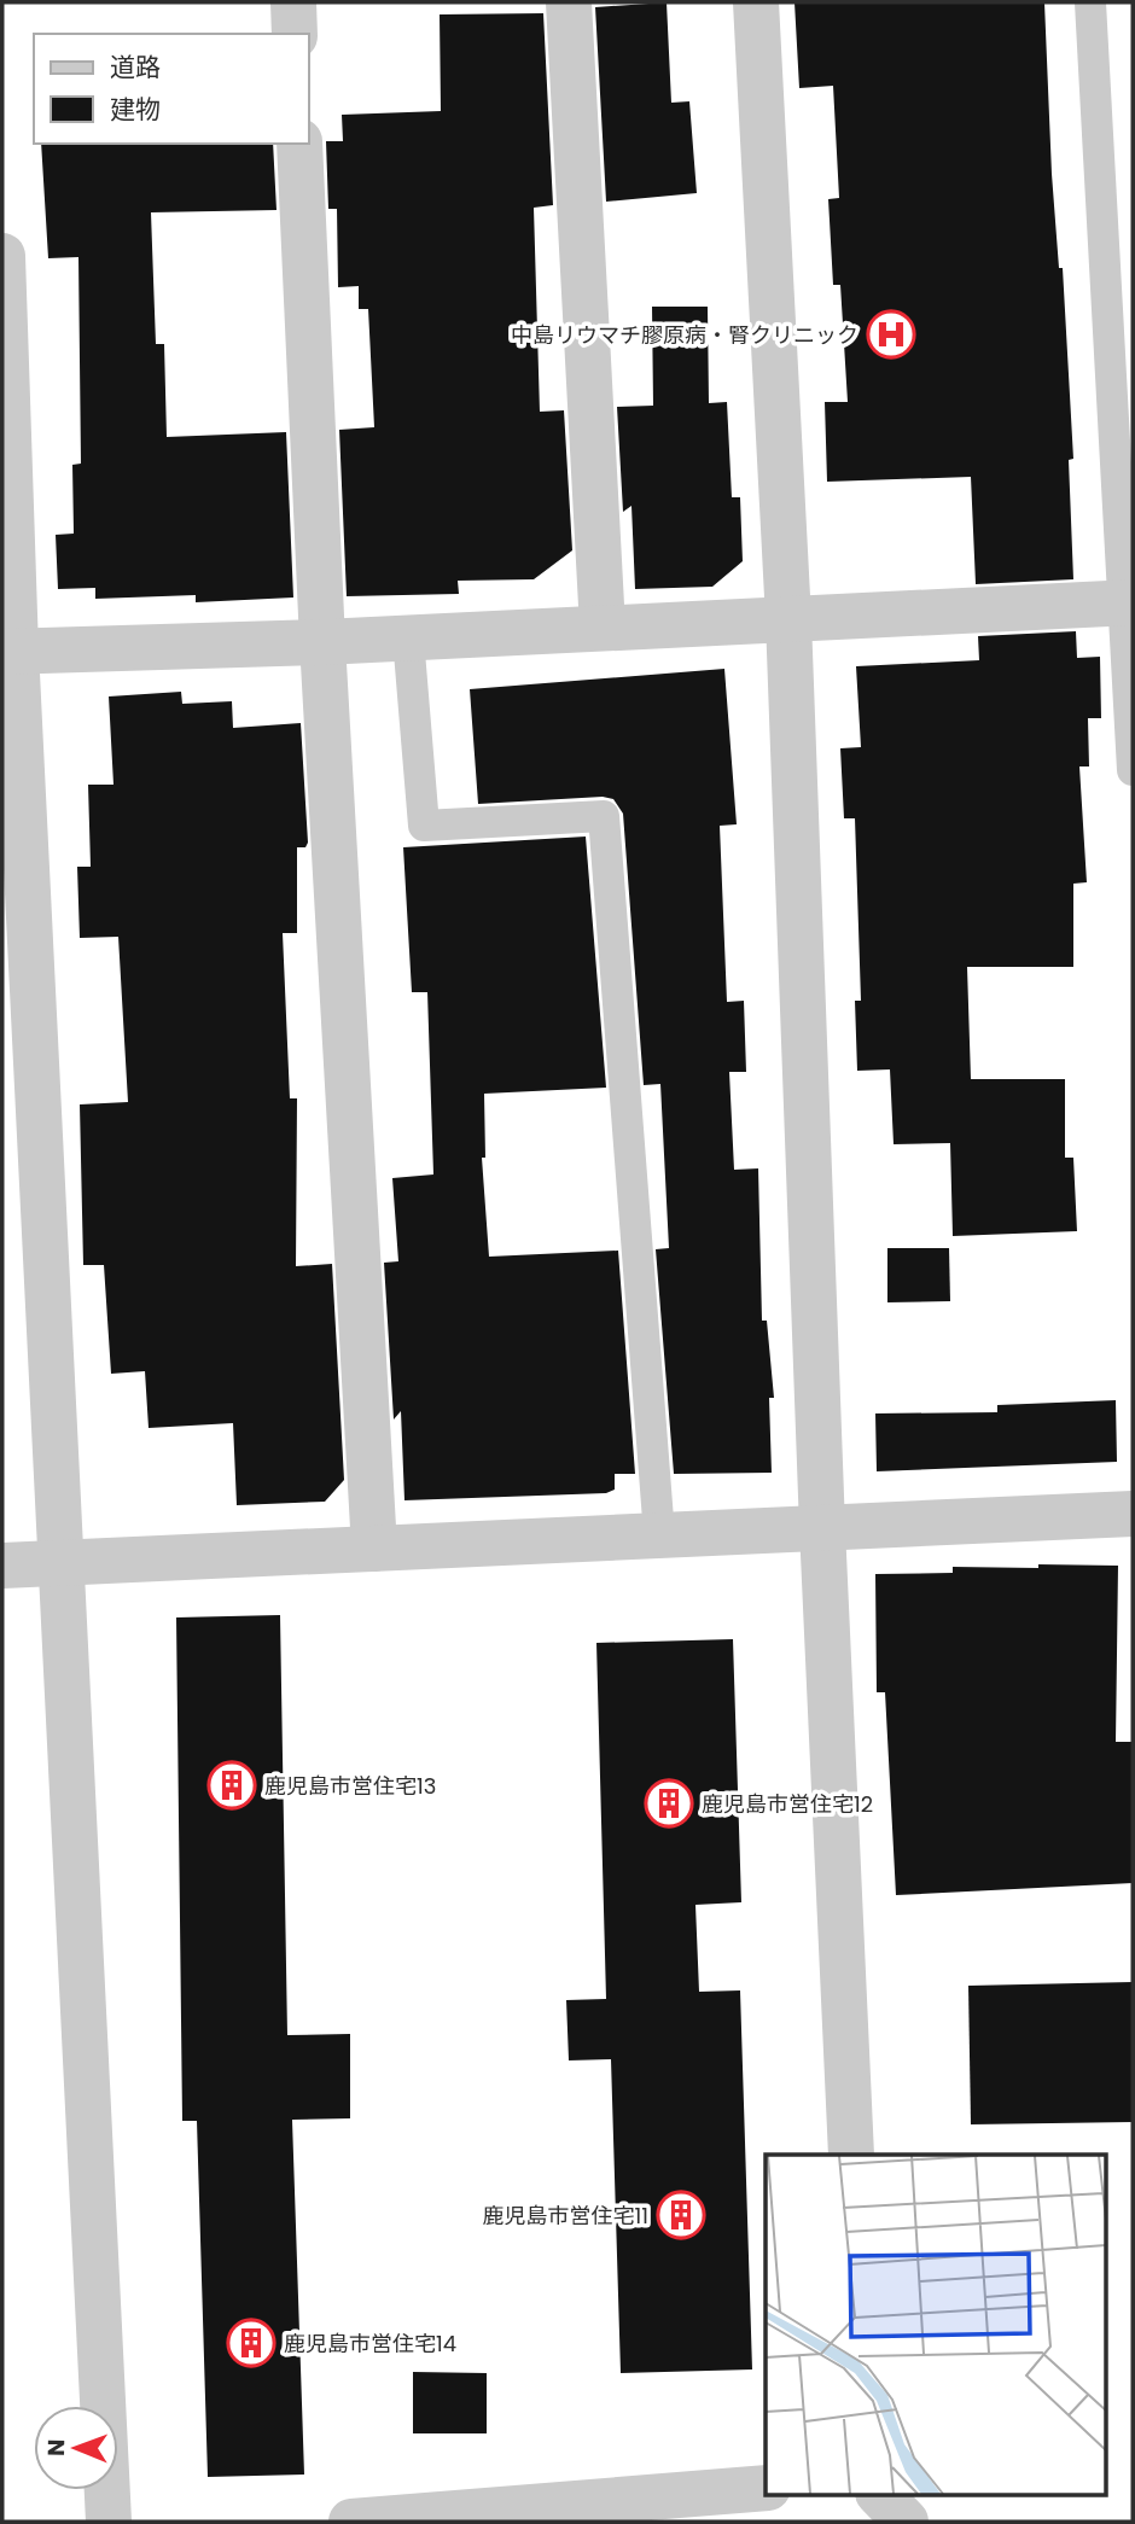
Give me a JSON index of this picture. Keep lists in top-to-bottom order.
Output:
{
  "places": {
    "hospital": ["中島リウマチ膠原病・腎クリニック"],
    "building": [
      "鹿児島市営住宅13",
      "鹿児島市営住宅12",
      "鹿児島市営住宅11",
      "鹿児島市営住宅14"
    ]
  },
  "legend": ["道路", "建物"],
  "north": "left"
}
